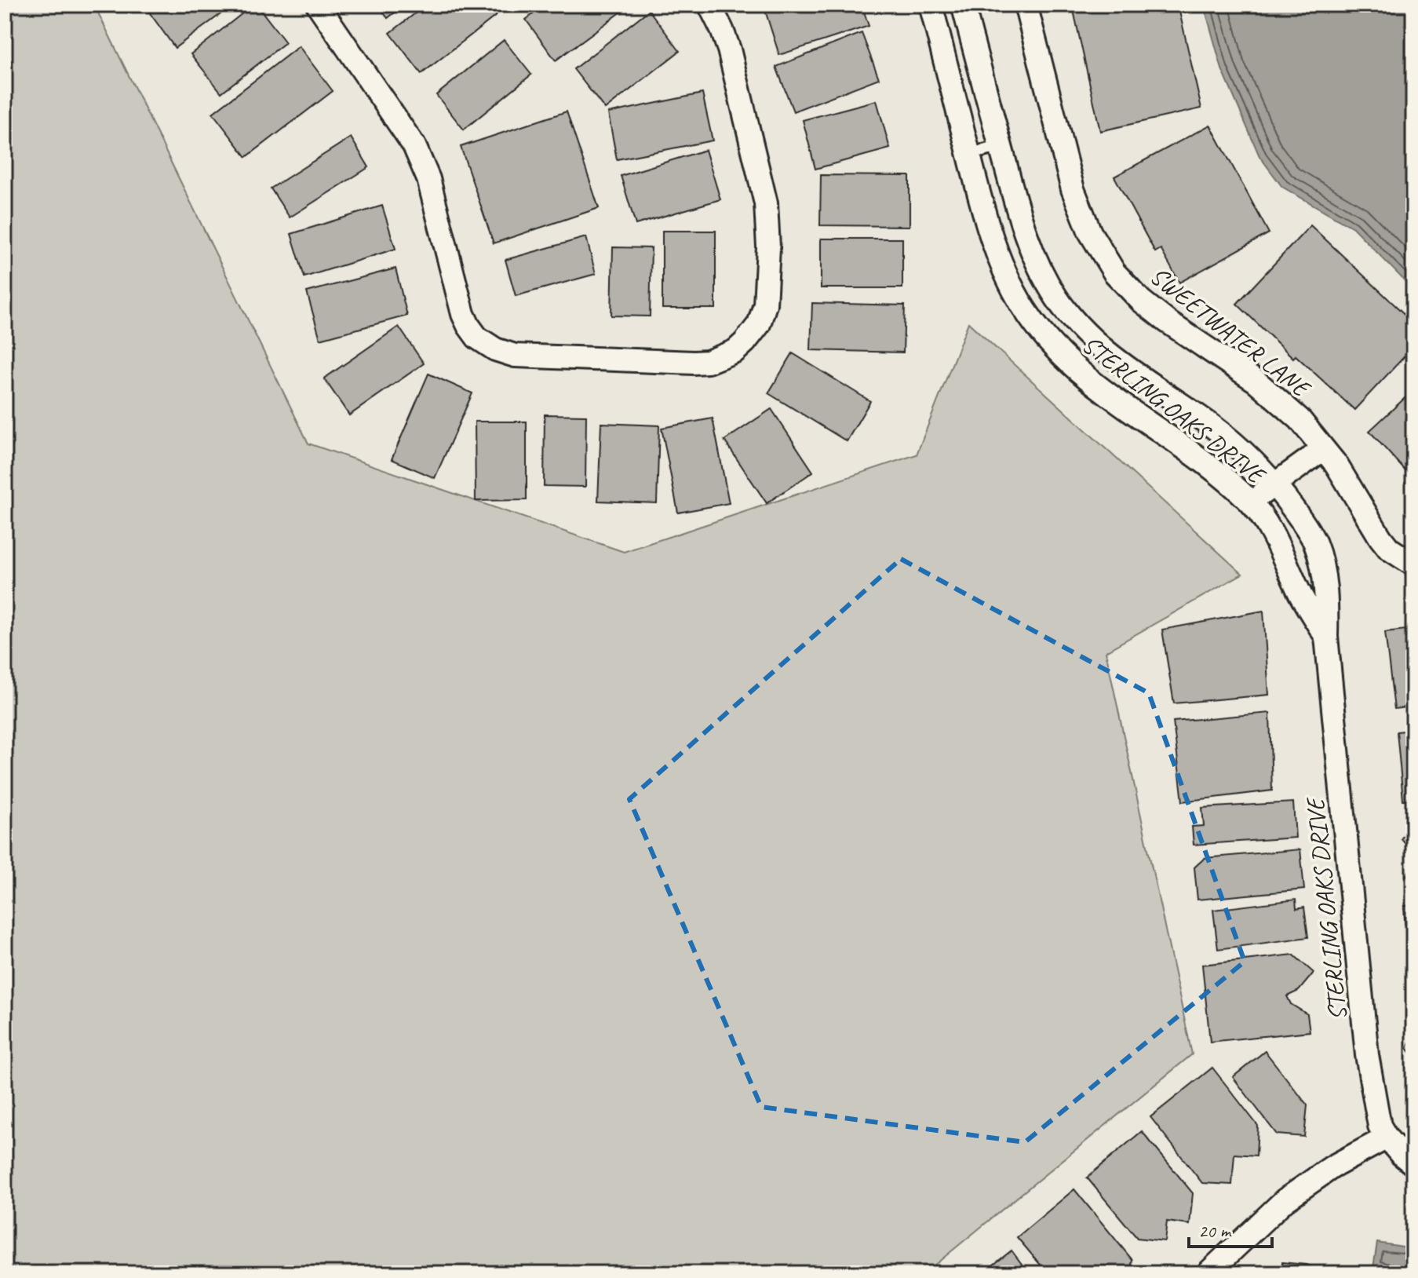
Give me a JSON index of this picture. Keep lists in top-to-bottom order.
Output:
{
  "streets": {
    "street": ["SWEETWATER LANE", "STERLING OAKS DRIVE"]
  },
  "scale_bar": "20 m"
}
